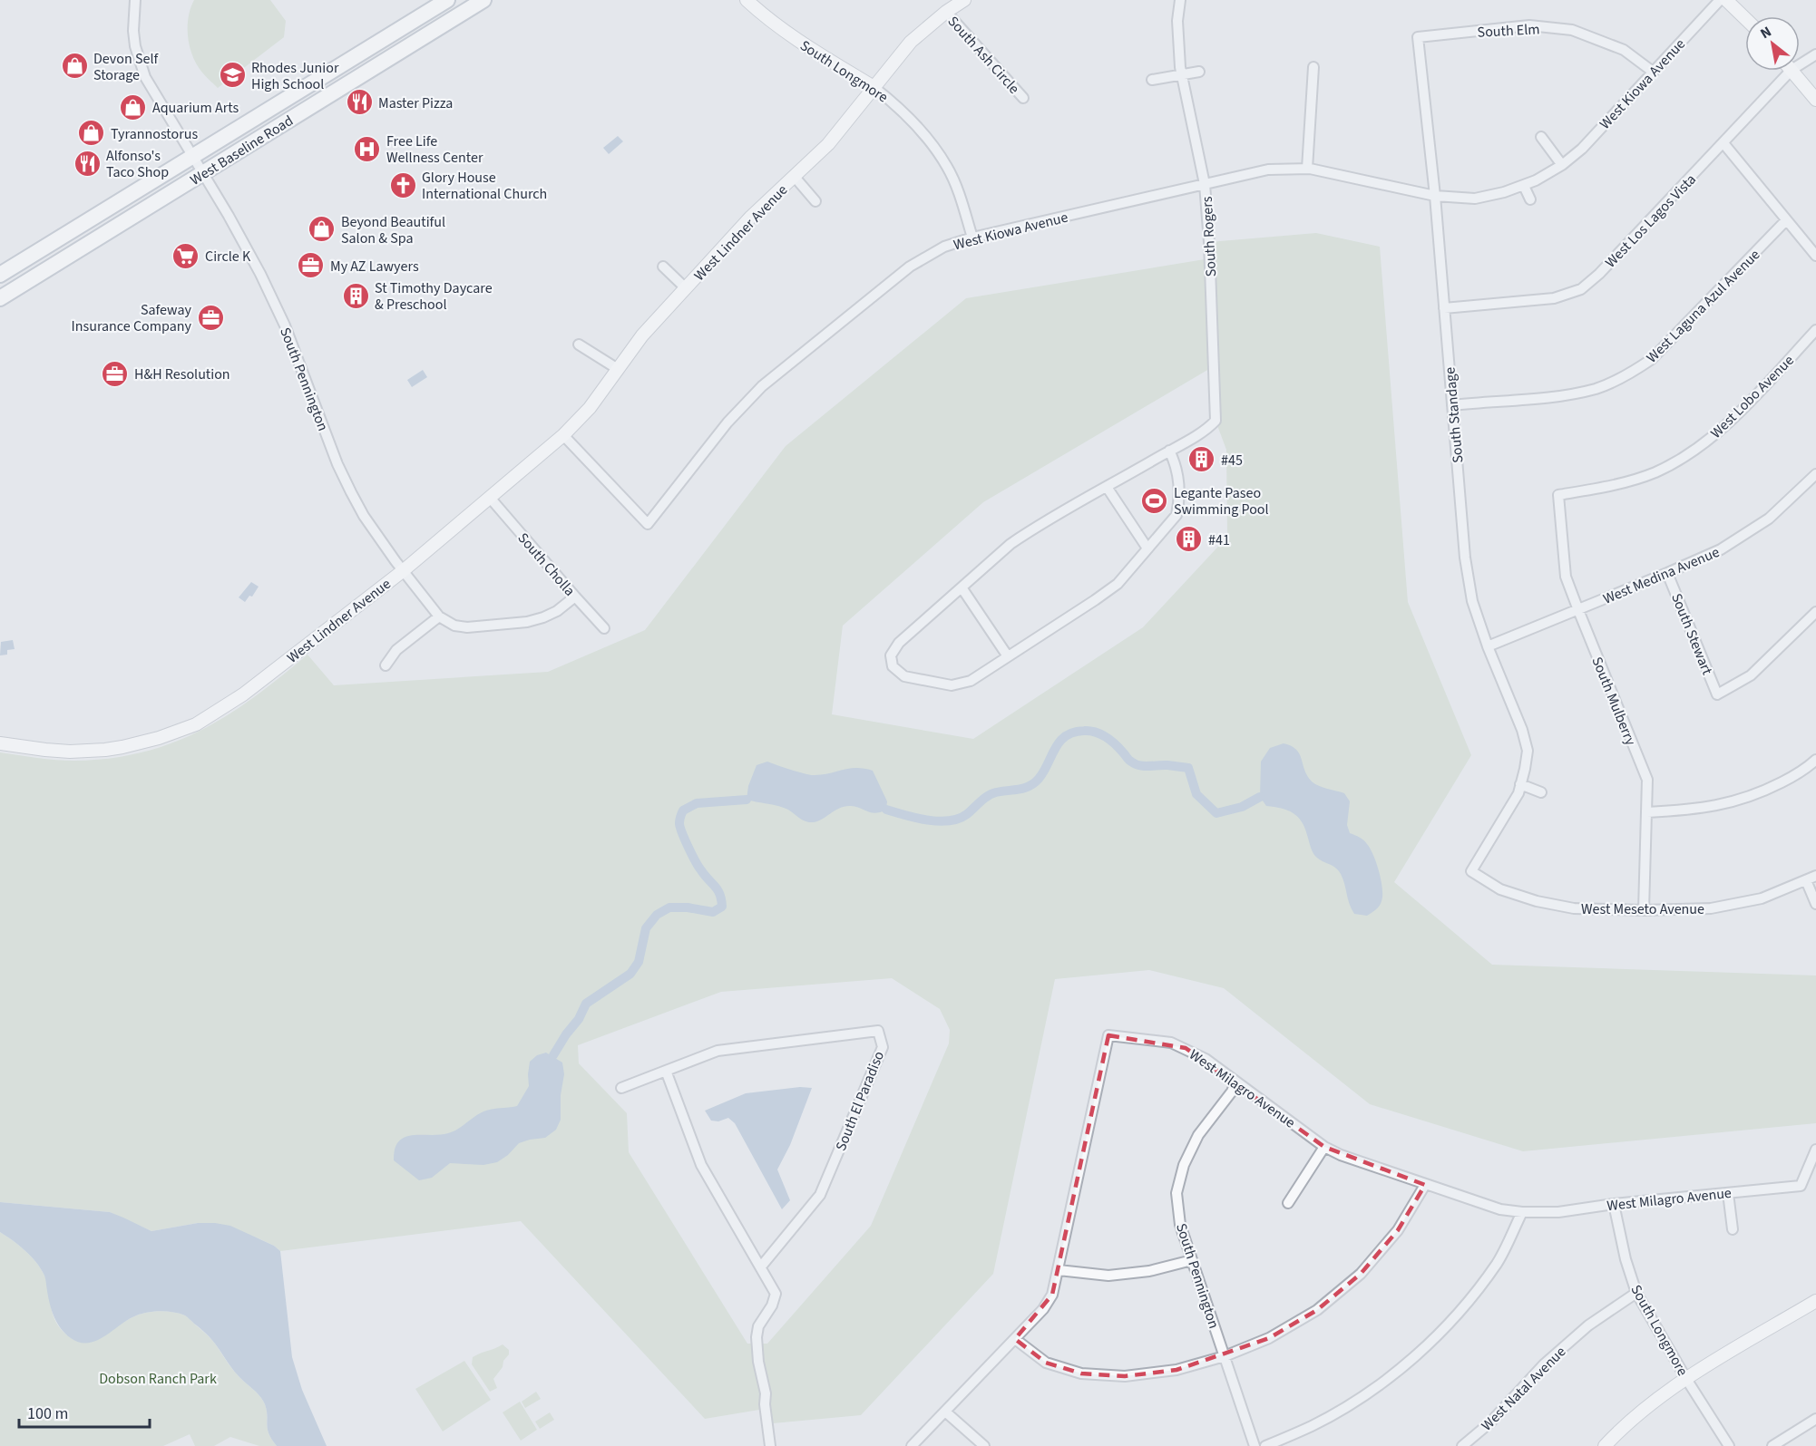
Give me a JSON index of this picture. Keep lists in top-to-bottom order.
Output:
{
  "streets": {
    "main road": ["West Baseline Road"],
    "street": [
      "South Elm",
      "South Ash Circle",
      "South Longmore",
      "West Kiowa Avenue",
      "West Los Lagos Vista",
      "West Lindner Avenue",
      "South Rogers",
      "West Laguna Azul Avenue",
      "South Pennington",
      "West Lobo Avenue",
      "South Standage",
      "South Cholla",
      "West Medina Avenue",
      "South Stewart",
      "South Mulberry",
      "West Meseto Avenue",
      "West Milagro Avenue",
      "South El Paradiso",
      "West Natal Avenue"
    ]
  },
  "crossings": [
    ["South Elm", "West Kiowa Avenue"],
    ["South Elm", "South Standage"],
    ["South Ash Circle", "West Lindner Avenue"],
    ["South Longmore", "West Kiowa Avenue"],
    ["South Longmore", "West Lindner Avenue"],
    ["South Longmore", "West Milagro Avenue"],
    ["South Longmore", "West Natal Avenue"],
    ["West Kiowa Avenue", "West Lindner Avenue"],
    ["West Kiowa Avenue", "South Rogers"],
    ["West Kiowa Avenue", "South Standage"],
    ["West Baseline Road", "South Pennington"],
    ["West Los Lagos Vista", "South Standage"],
    ["West Lindner Avenue", "South Pennington"],
    ["West Lindner Avenue", "South Cholla"],
    ["West Laguna Azul Avenue", "South Standage"],
    ["South Pennington", "South Cholla"],
    ["South Pennington", "West Milagro Avenue"],
    ["West Lobo Avenue", "South Mulberry"],
    ["South Standage", "West Medina Avenue"],
    ["South Standage", "West Meseto Avenue"],
    ["West Medina Avenue", "South Stewart"],
    ["West Medina Avenue", "South Mulberry"],
    ["South Mulberry", "West Meseto Avenue"]
  ],
  "parks": ["Dobson Ranch Park"],
  "places": {
    "shop": [
      "Devon Self Storage",
      "Aquarium Arts",
      "Tyrannostorus",
      "Beyond Beautiful Salon & Spa"
    ],
    "school or university": ["Rhodes Junior High School"],
    "restaurant": ["Master Pizza", "Alfonso's Taco Shop"],
    "hospital": ["Free Life Wellness Center"],
    "church": ["Glory House International Church"],
    "supermarket": ["Circle K"],
    "office": ["My AZ Lawyers", "Safeway Insurance Company", "H&H Resolution"],
    "building": ["St Timothy Daycare & Preschool", "#45", "#41"],
    "sports": ["Legante Paseo Swimming Pool"]
  },
  "scale_bar": "100 m",
  "north": "top left"
}
